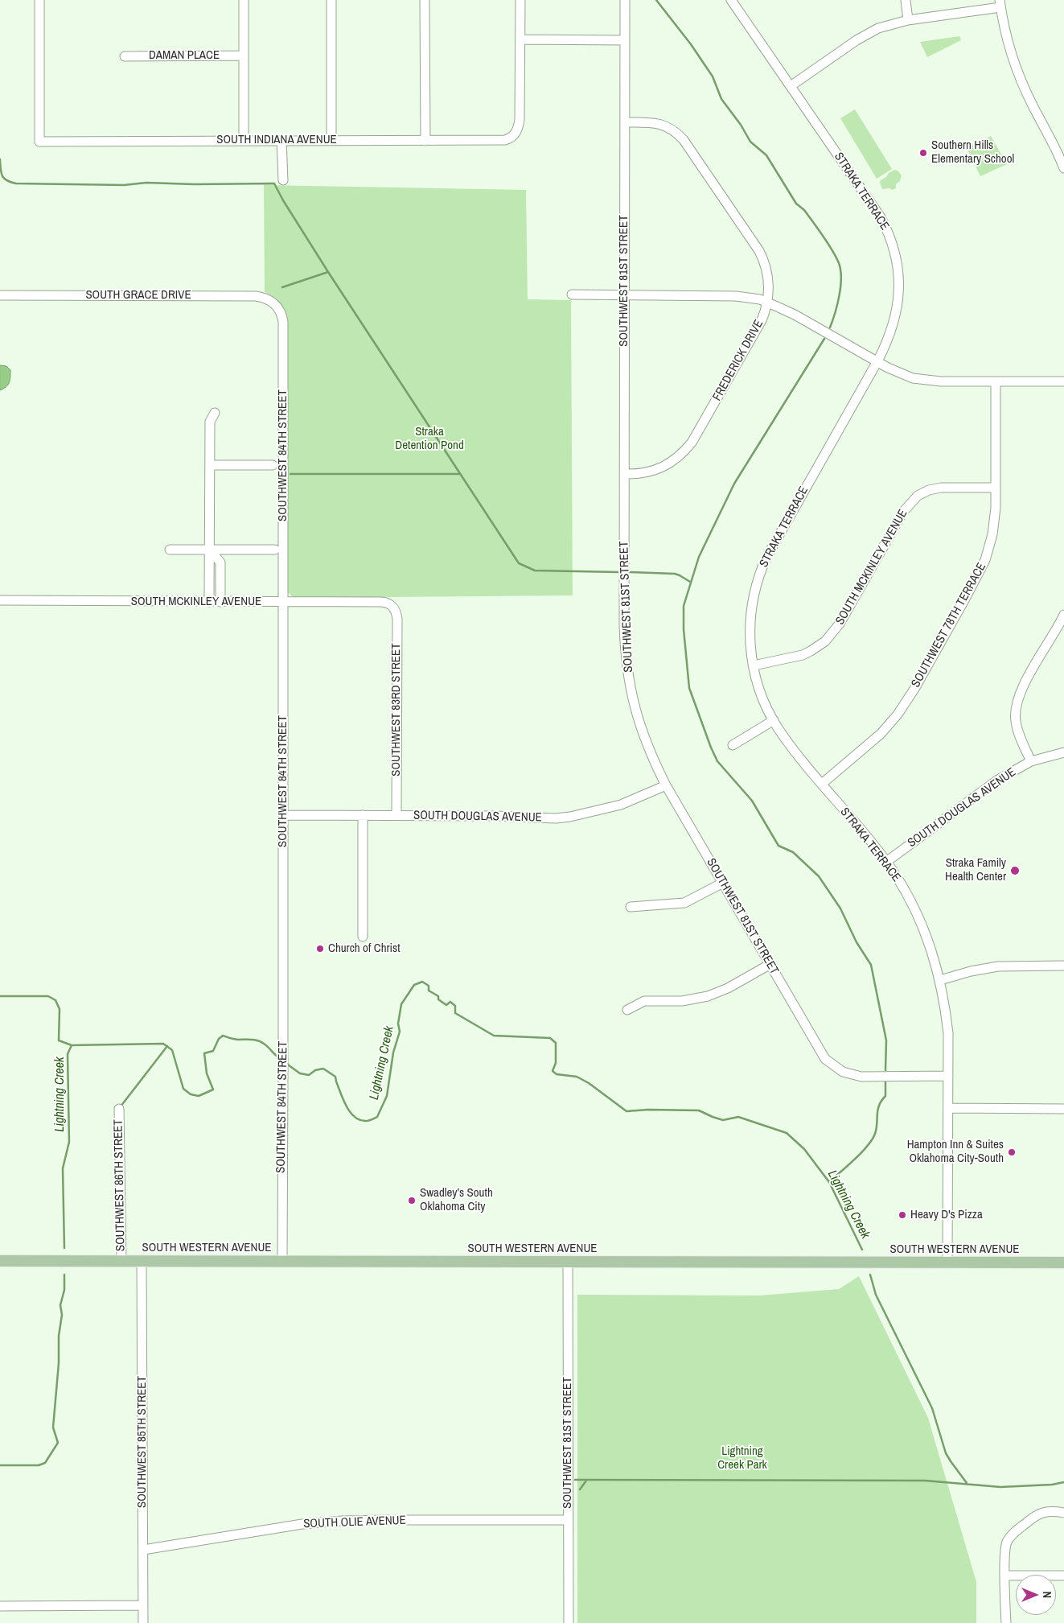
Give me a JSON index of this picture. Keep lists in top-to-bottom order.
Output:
{
  "streets": {
    "main road": ["SOUTH WESTERN AVENUE"],
    "street": [
      "DAMAN PLACE",
      "SOUTH INDIANA AVENUE",
      "STRAKA TERRACE",
      "SOUTHWEST 81ST STREET",
      "SOUTH GRACE DRIVE",
      "FREDERICK DRIVE",
      "SOUTHWEST 84TH STREET",
      "SOUTH MCKINLEY AVENUE",
      "SOUTHWEST 78TH TERRACE",
      "SOUTHWEST 83RD STREET",
      "SOUTH DOUGLAS AVENUE",
      "SOUTHWEST 86TH STREET",
      "SOUTHWEST 85TH STREET",
      "SOUTH OLIE AVENUE"
    ]
  },
  "crossings": [
    ["STRAKA TERRACE", "SOUTHWEST 81ST STREET"],
    ["STRAKA TERRACE", "SOUTH MCKINLEY AVENUE"],
    ["STRAKA TERRACE", "SOUTHWEST 78TH TERRACE"],
    ["STRAKA TERRACE", "SOUTH DOUGLAS AVENUE"],
    ["STRAKA TERRACE", "SOUTH WESTERN AVENUE"],
    ["SOUTHWEST 81ST STREET", "FREDERICK DRIVE"],
    ["SOUTHWEST 81ST STREET", "SOUTH DOUGLAS AVENUE"],
    ["SOUTHWEST 81ST STREET", "SOUTH WESTERN AVENUE"],
    ["SOUTHWEST 81ST STREET", "SOUTH OLIE AVENUE"],
    ["SOUTH GRACE DRIVE", "SOUTHWEST 84TH STREET"],
    ["SOUTHWEST 84TH STREET", "SOUTH MCKINLEY AVENUE"],
    ["SOUTHWEST 84TH STREET", "SOUTH DOUGLAS AVENUE"],
    ["SOUTHWEST 84TH STREET", "SOUTH WESTERN AVENUE"],
    ["SOUTH MCKINLEY AVENUE", "SOUTHWEST 78TH TERRACE"],
    ["SOUTH MCKINLEY AVENUE", "SOUTHWEST 83RD STREET"],
    ["SOUTHWEST 83RD STREET", "SOUTH DOUGLAS AVENUE"],
    ["SOUTHWEST 86TH STREET", "SOUTH WESTERN AVENUE"],
    ["SOUTH WESTERN AVENUE", "SOUTHWEST 85TH STREET"],
    ["SOUTHWEST 85TH STREET", "SOUTH OLIE AVENUE"]
  ],
  "water": ["Lightning Creek"],
  "parks": ["Straka Detention Pond", "Lightning Creek Park"],
  "places": [
    "Southern Hills Elementary School",
    "Straka Family Health Center",
    "Church of Christ",
    "Hampton Inn & Suites Oklahoma City-South",
    "Swadley’s South Oklahoma City",
    "Heavy D's Pizza"
  ],
  "north": "right"
}
